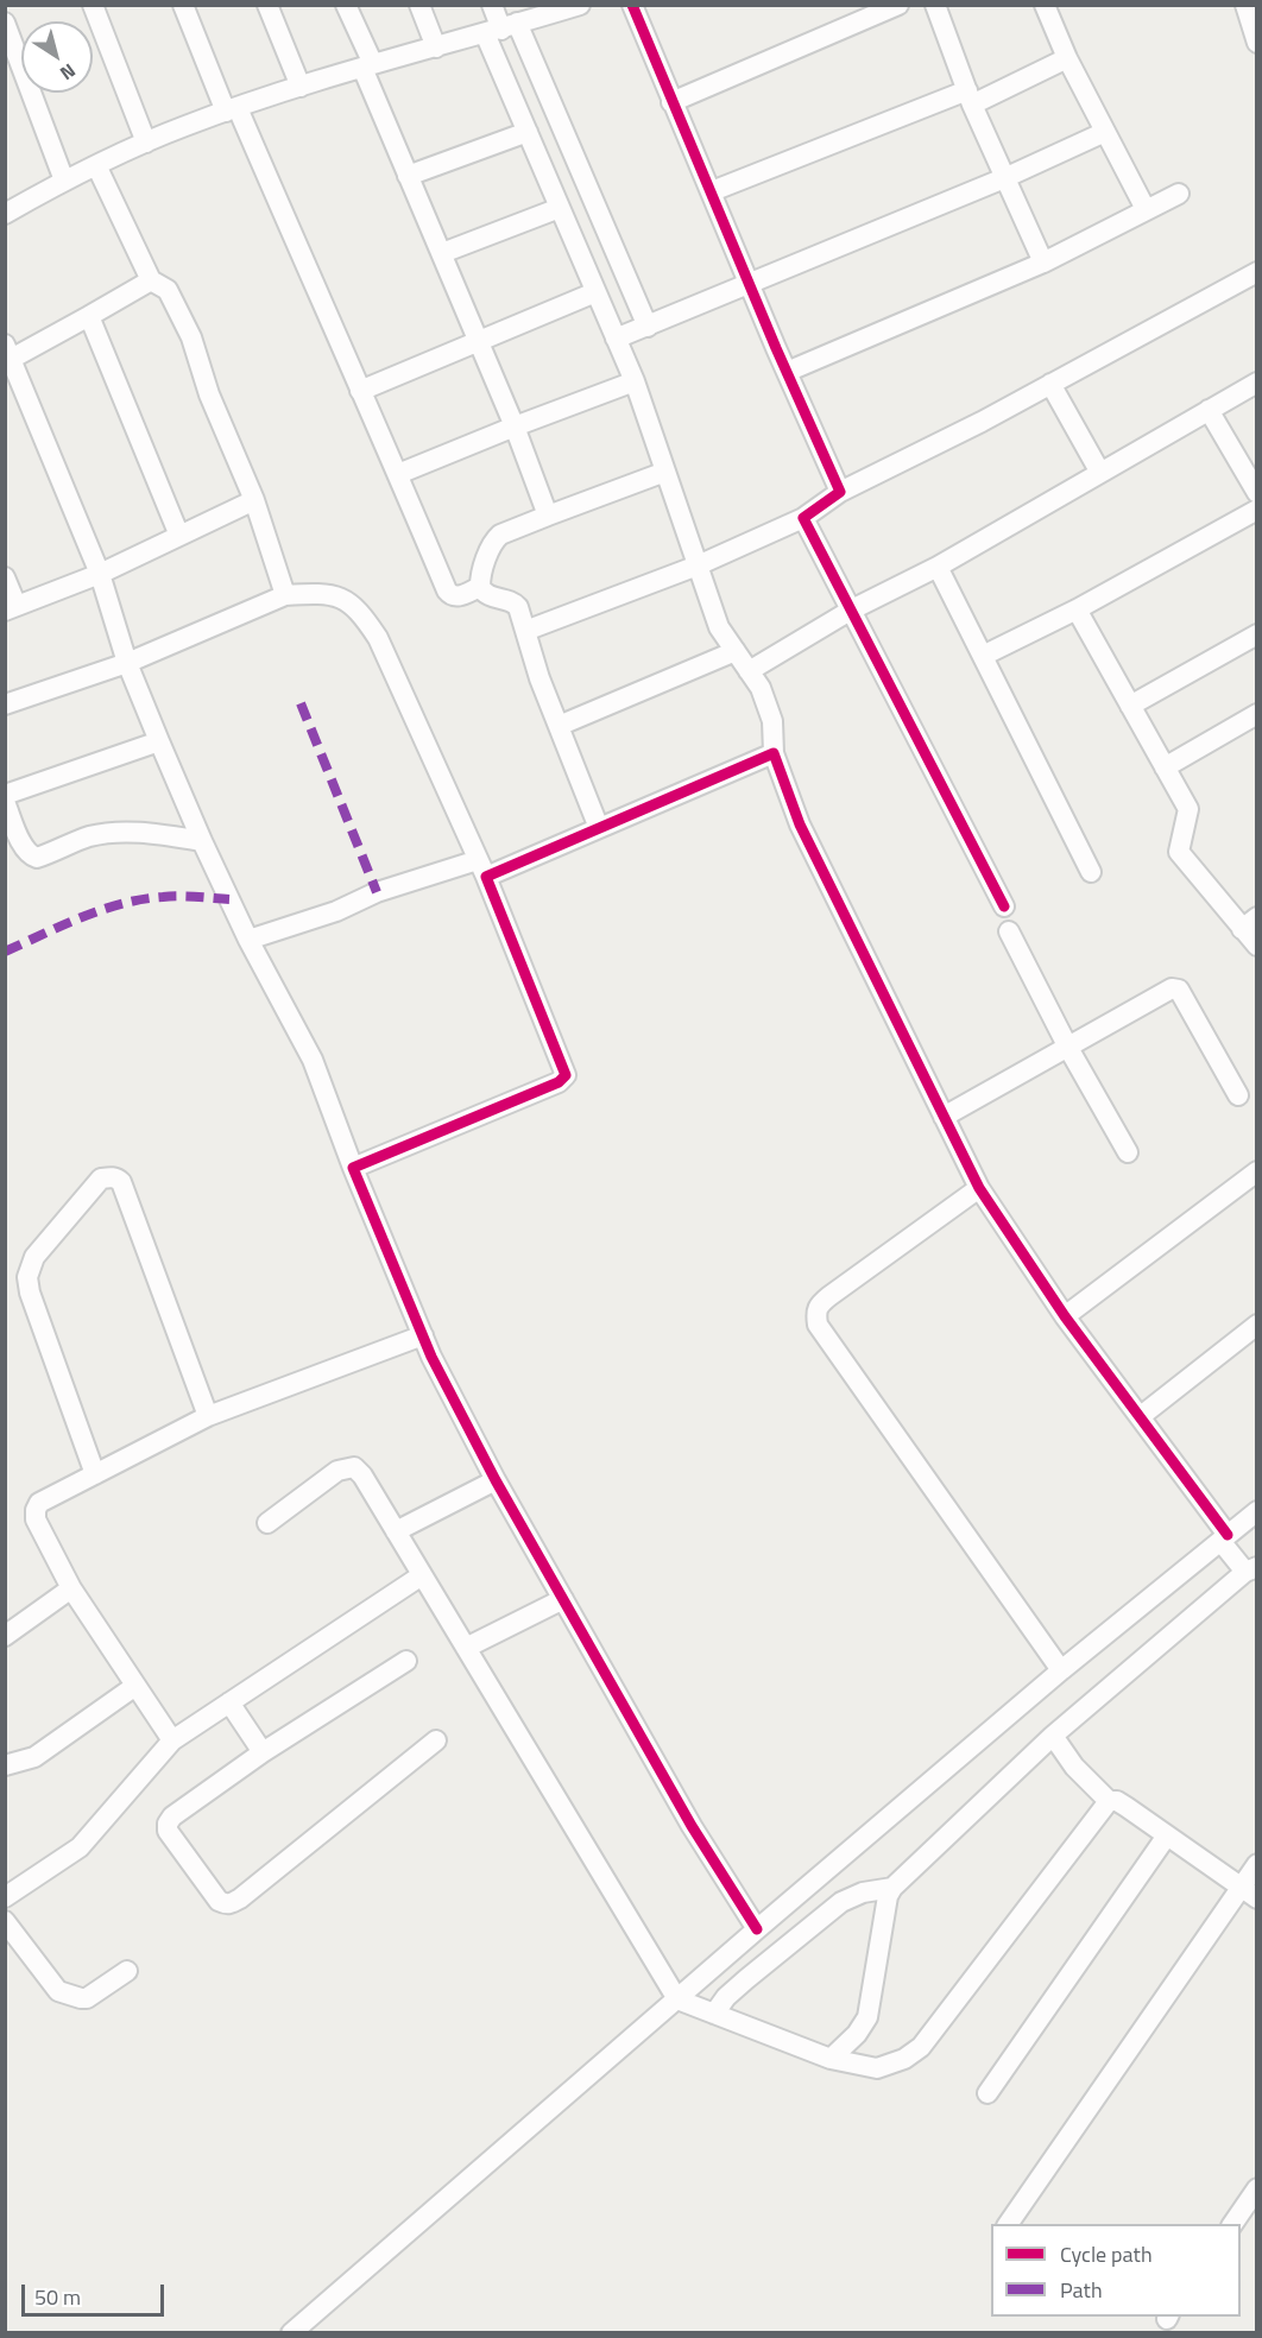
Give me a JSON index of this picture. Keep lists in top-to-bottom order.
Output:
{
  "legend": ["Cycle path", "Path"],
  "scale_bar": "50 m",
  "north": "bottom right"
}
